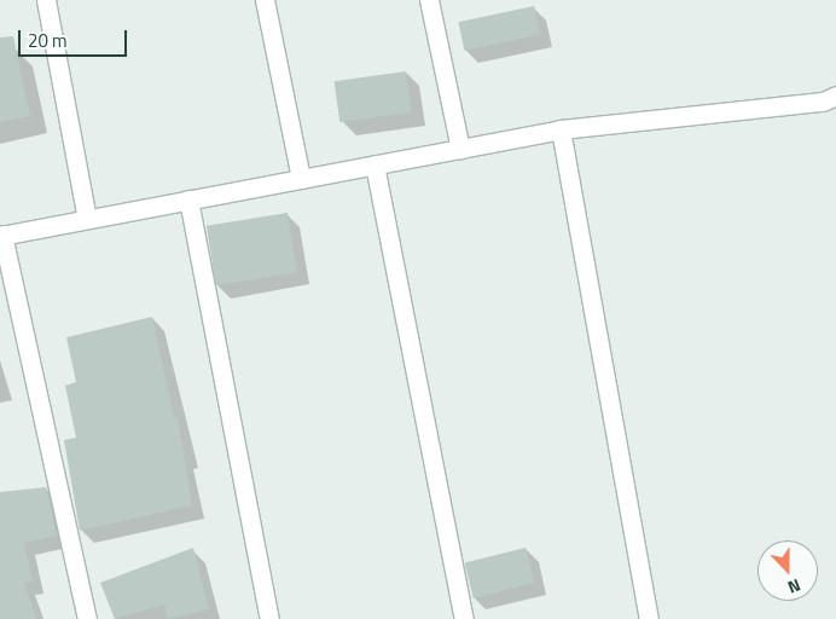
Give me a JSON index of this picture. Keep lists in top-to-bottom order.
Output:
{
  "scale_bar": "20 m",
  "north": "bottom"
}
